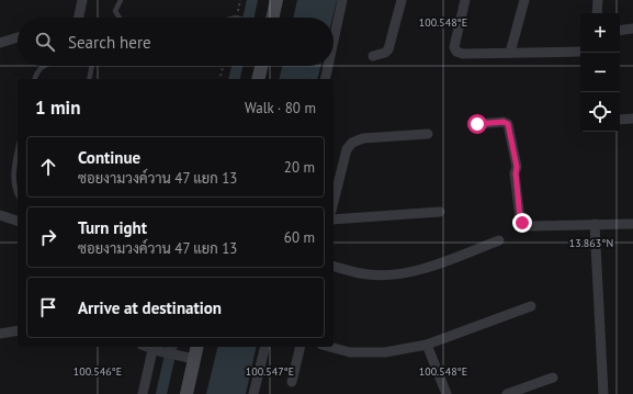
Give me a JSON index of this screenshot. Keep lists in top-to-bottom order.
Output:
{
  "page": {
    "map_buttons": ["+", "−"],
    "search": "Search here",
    "heading": ["1 min", "Walk · 80 m"],
    "list": [
      ["Continue", "ซอยงามวงค์วาน 47 แยก 13", "20 m"],
      ["Turn right", "ซอยงามวงค์วาน 47 แยก 13", "60 m"],
      "Arrive at destination"
    ]
  },
  "coordinates": [
    "100.548°E",
    "13.863°N",
    "100.546°E",
    "100.547°E"
  ]
}
